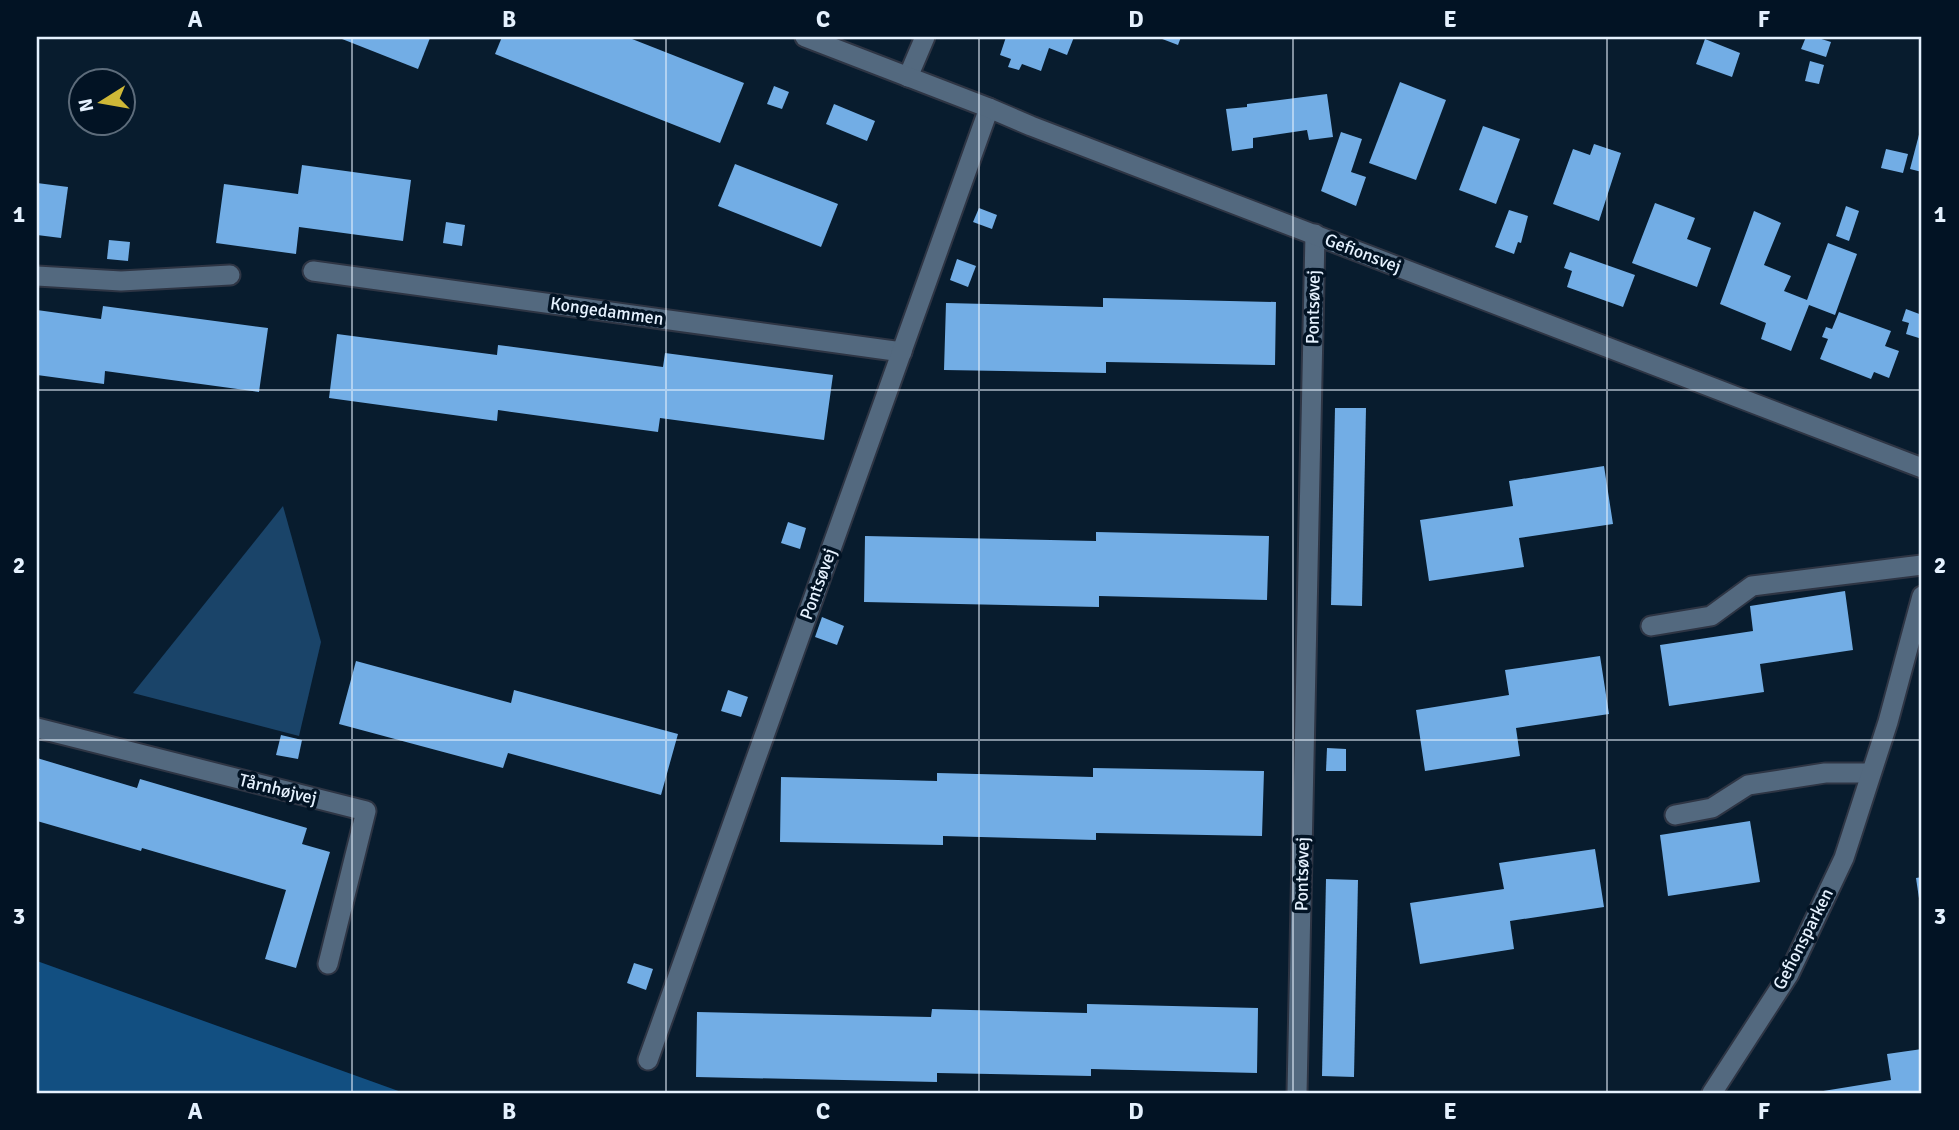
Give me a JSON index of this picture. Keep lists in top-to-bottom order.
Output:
{
  "streets": {
    "street": [
      "Gefionsvej",
      "Pontsøvej",
      "Kongedammen",
      "Tårnhøjvej",
      "Gefionsparken"
    ]
  },
  "crossings": [
    ["Gefionsvej", "Pontsøvej"],
    ["Pontsøvej", "Kongedammen"]
  ],
  "north": "left",
  "grid": {
    "columns": [
      "A",
      "B",
      "C",
      "D",
      "E",
      "F"
    ],
    "rows": ["1", "2", "3"]
  }
}
